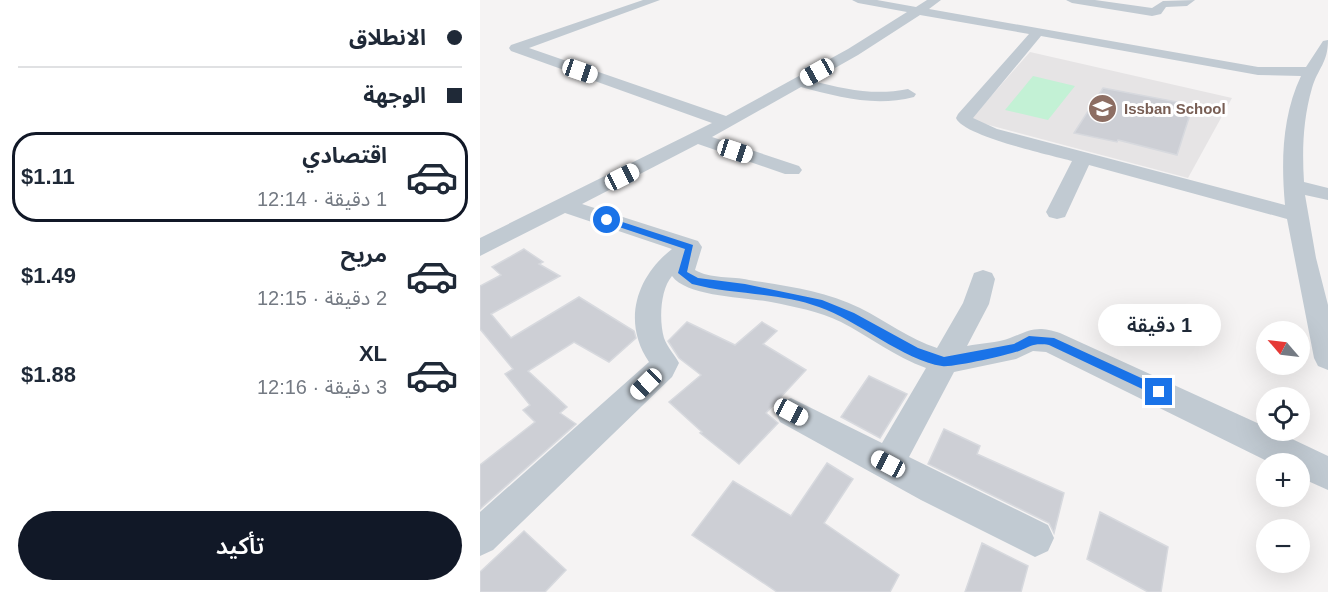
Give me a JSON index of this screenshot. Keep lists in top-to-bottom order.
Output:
{
  "places": {
    "school or university": ["Issban School"]
  },
  "north": "top left",
  "page": {
    "banner": ["الانطلاق", "الوجهة"],
    "list": [
      {
        "name": "اقتصادي",
        "note": "1 دقيقة · 12:14",
        "value": "$1.11"
      },
      {
        "name": "مريح",
        "note": "2 دقيقة · 12:15",
        "value": "$1.49"
      },
      {
        "name": "XL",
        "note": "3 دقيقة · 12:16",
        "value": "$1.88"
      }
    ],
    "bubble": "1 دقيقة",
    "map_buttons": ["+", "−"],
    "buttons": "تأكيد"
  }
}
